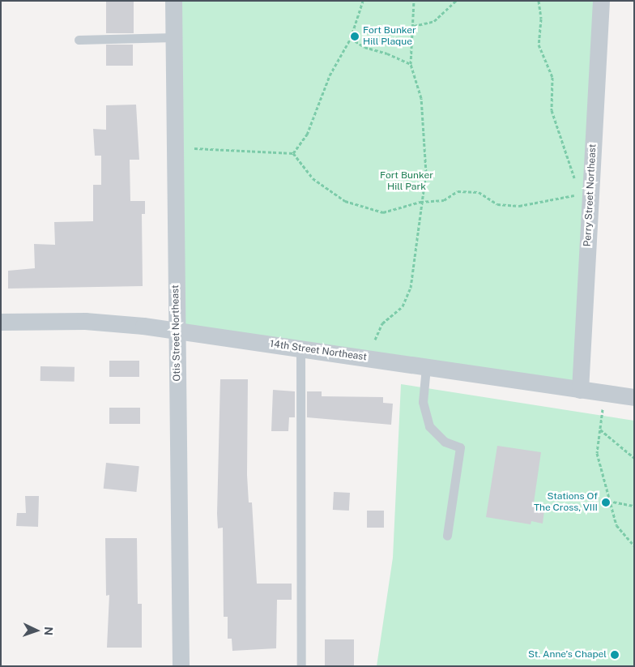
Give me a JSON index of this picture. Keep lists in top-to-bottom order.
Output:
{
  "streets": {
    "street": ["Perry Street Northeast", "Otis Street Northeast", "14th Street Northeast"]
  },
  "crossings": [
    ["Perry Street Northeast", "14th Street Northeast"],
    ["Otis Street Northeast", "14th Street Northeast"]
  ],
  "parks": ["Fort Bunker Hill Park"],
  "places": ["Fort Bunker Hill Plaque", "Stations Of The Cross, VIII", "St. Anne’s Chapel"],
  "north": "right"
}
